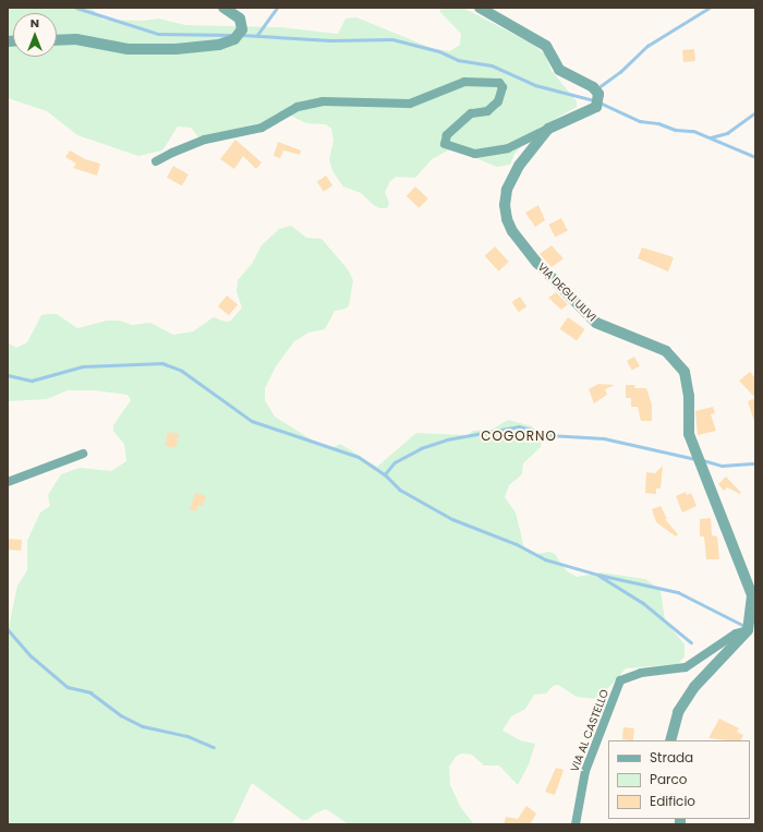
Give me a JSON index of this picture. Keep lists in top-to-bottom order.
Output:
{
  "streets": {
    "street": ["VIA DEGLI ULIVI", "VIA AL CASTELLO"]
  },
  "crossings": [
    ["VIA DEGLI ULIVI", "VIA AL CASTELLO"]
  ],
  "districts": ["COGORNO"],
  "legend": ["Strada", "Parco", "Edificio"],
  "north": "top"
}
